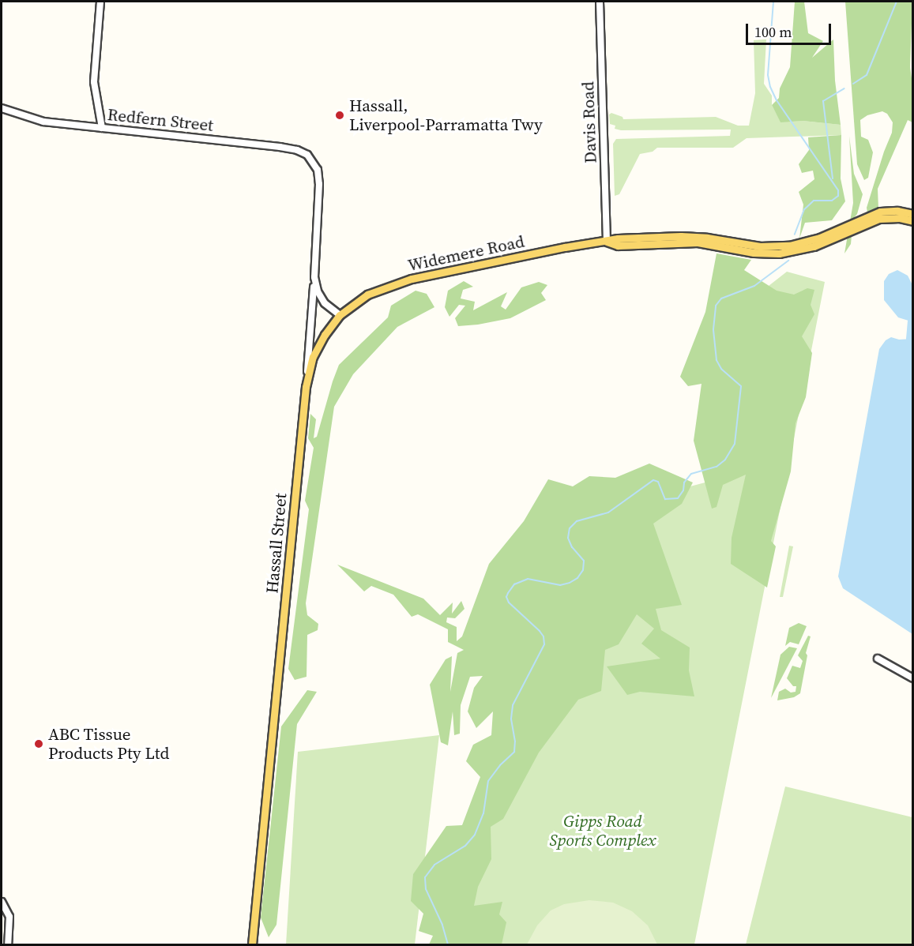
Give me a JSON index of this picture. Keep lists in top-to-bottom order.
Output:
{
  "streets": {
    "main road": ["Widemere Road", "Hassall Street"],
    "street": ["Redfern Street", "Davis Road"]
  },
  "crossings": [
    ["Davis Road", "Widemere Road"],
    ["Widemere Road", "Hassall Street"]
  ],
  "parks": ["Gipps Road Sports Complex"],
  "places": ["Hassall, Liverpool-Parramatta Twy", "ABC Tissue Products Pty Ltd"],
  "scale_bar": "100 m"
}
